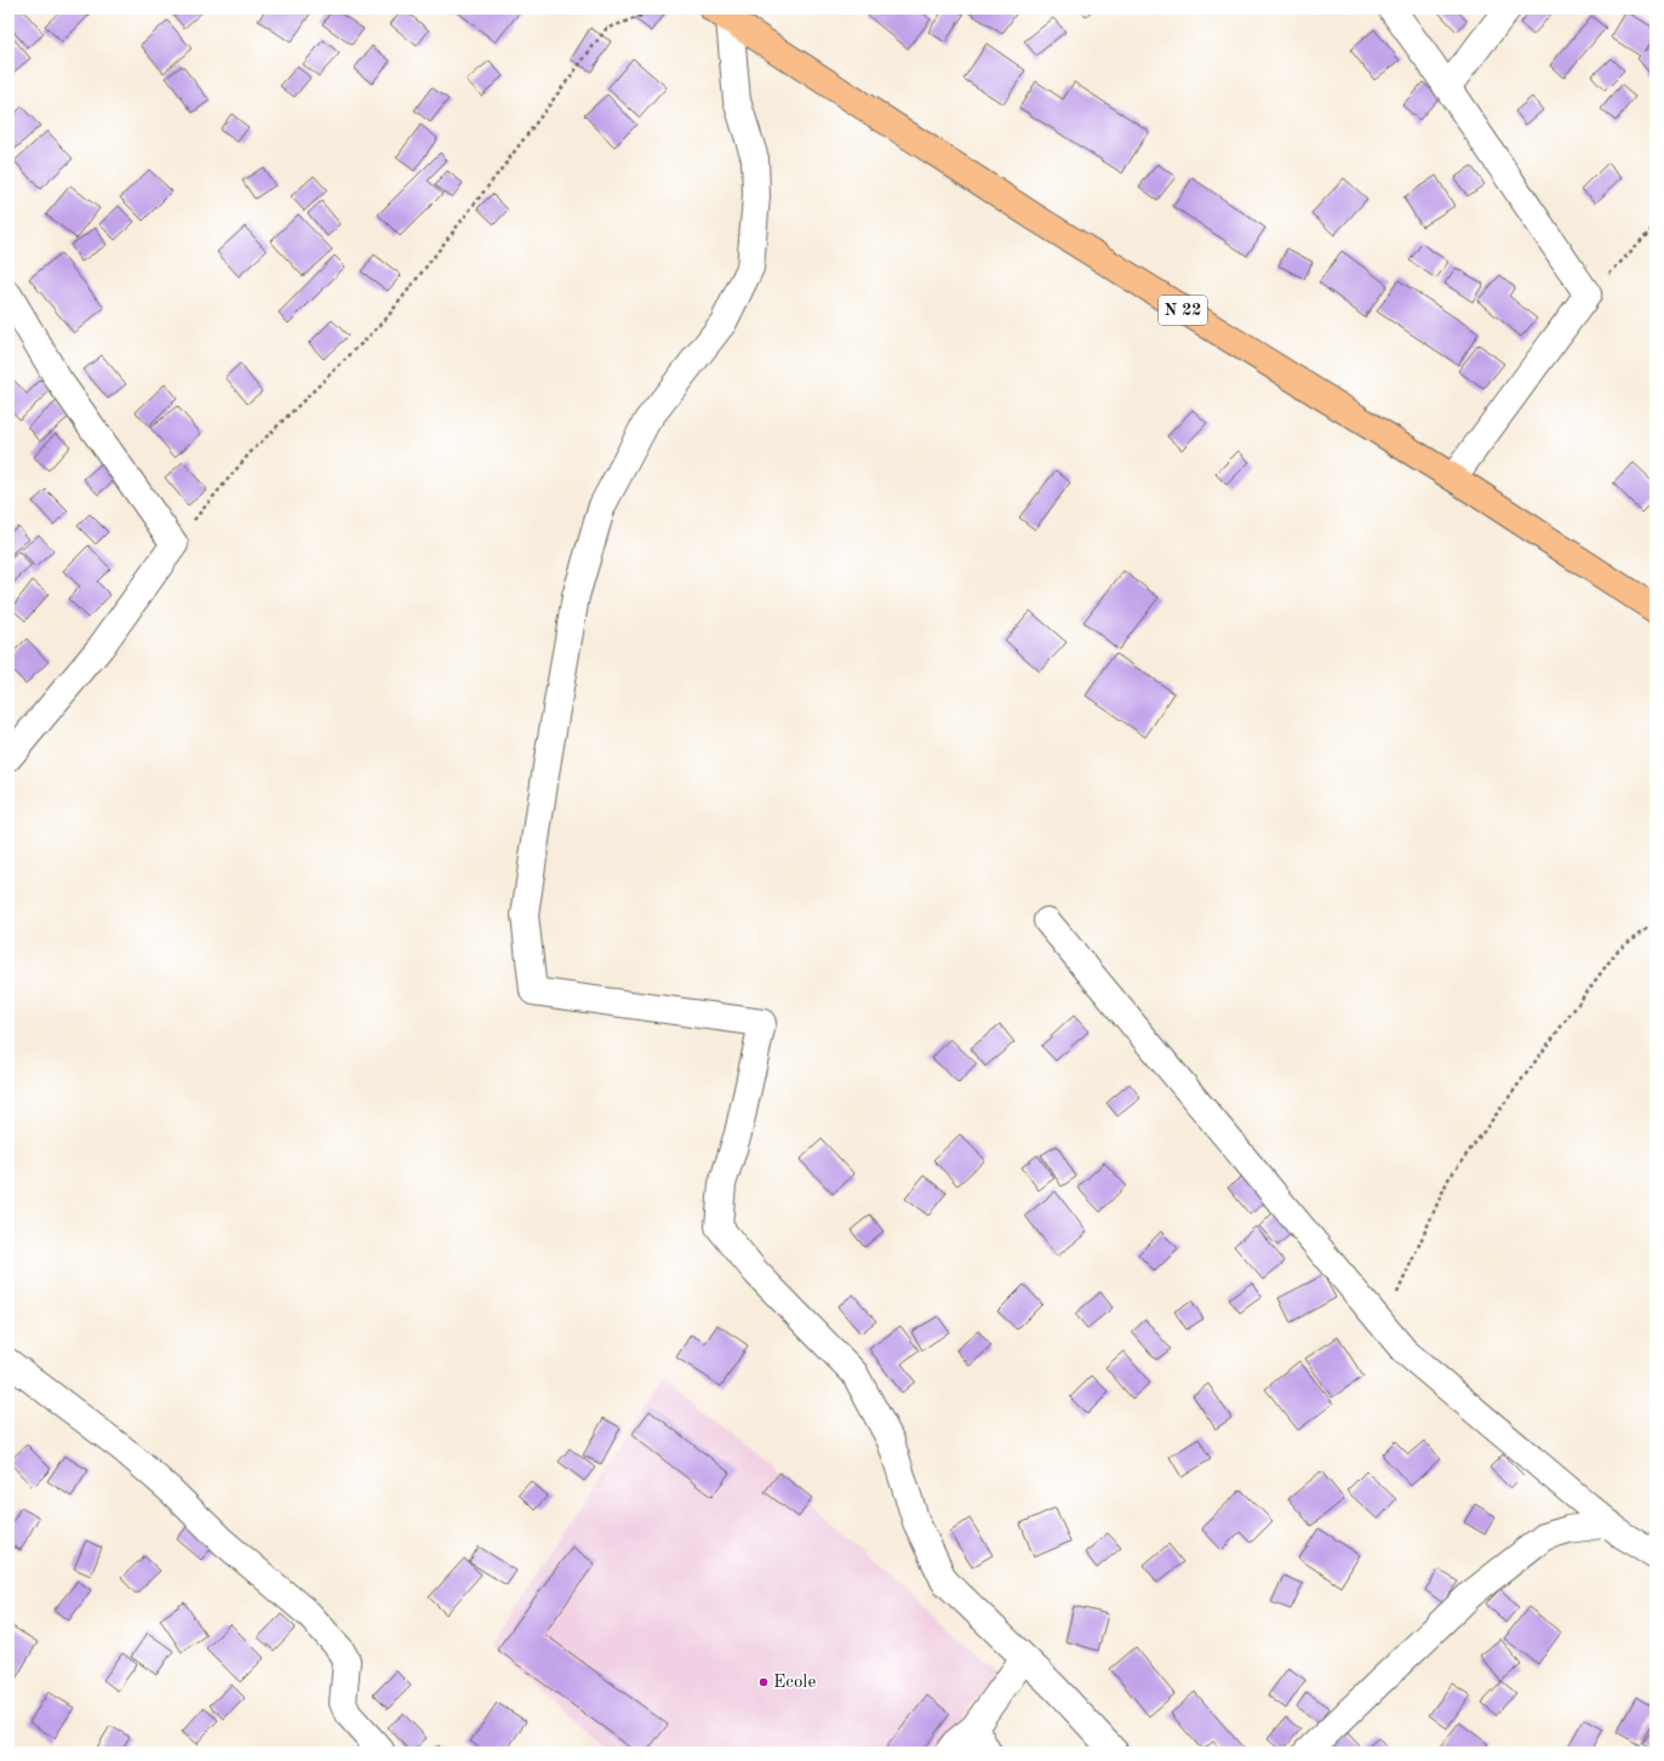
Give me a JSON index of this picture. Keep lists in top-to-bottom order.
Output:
{
  "streets": {
    "main road": ["N 22"]
  },
  "places": ["Ecole"]
}
